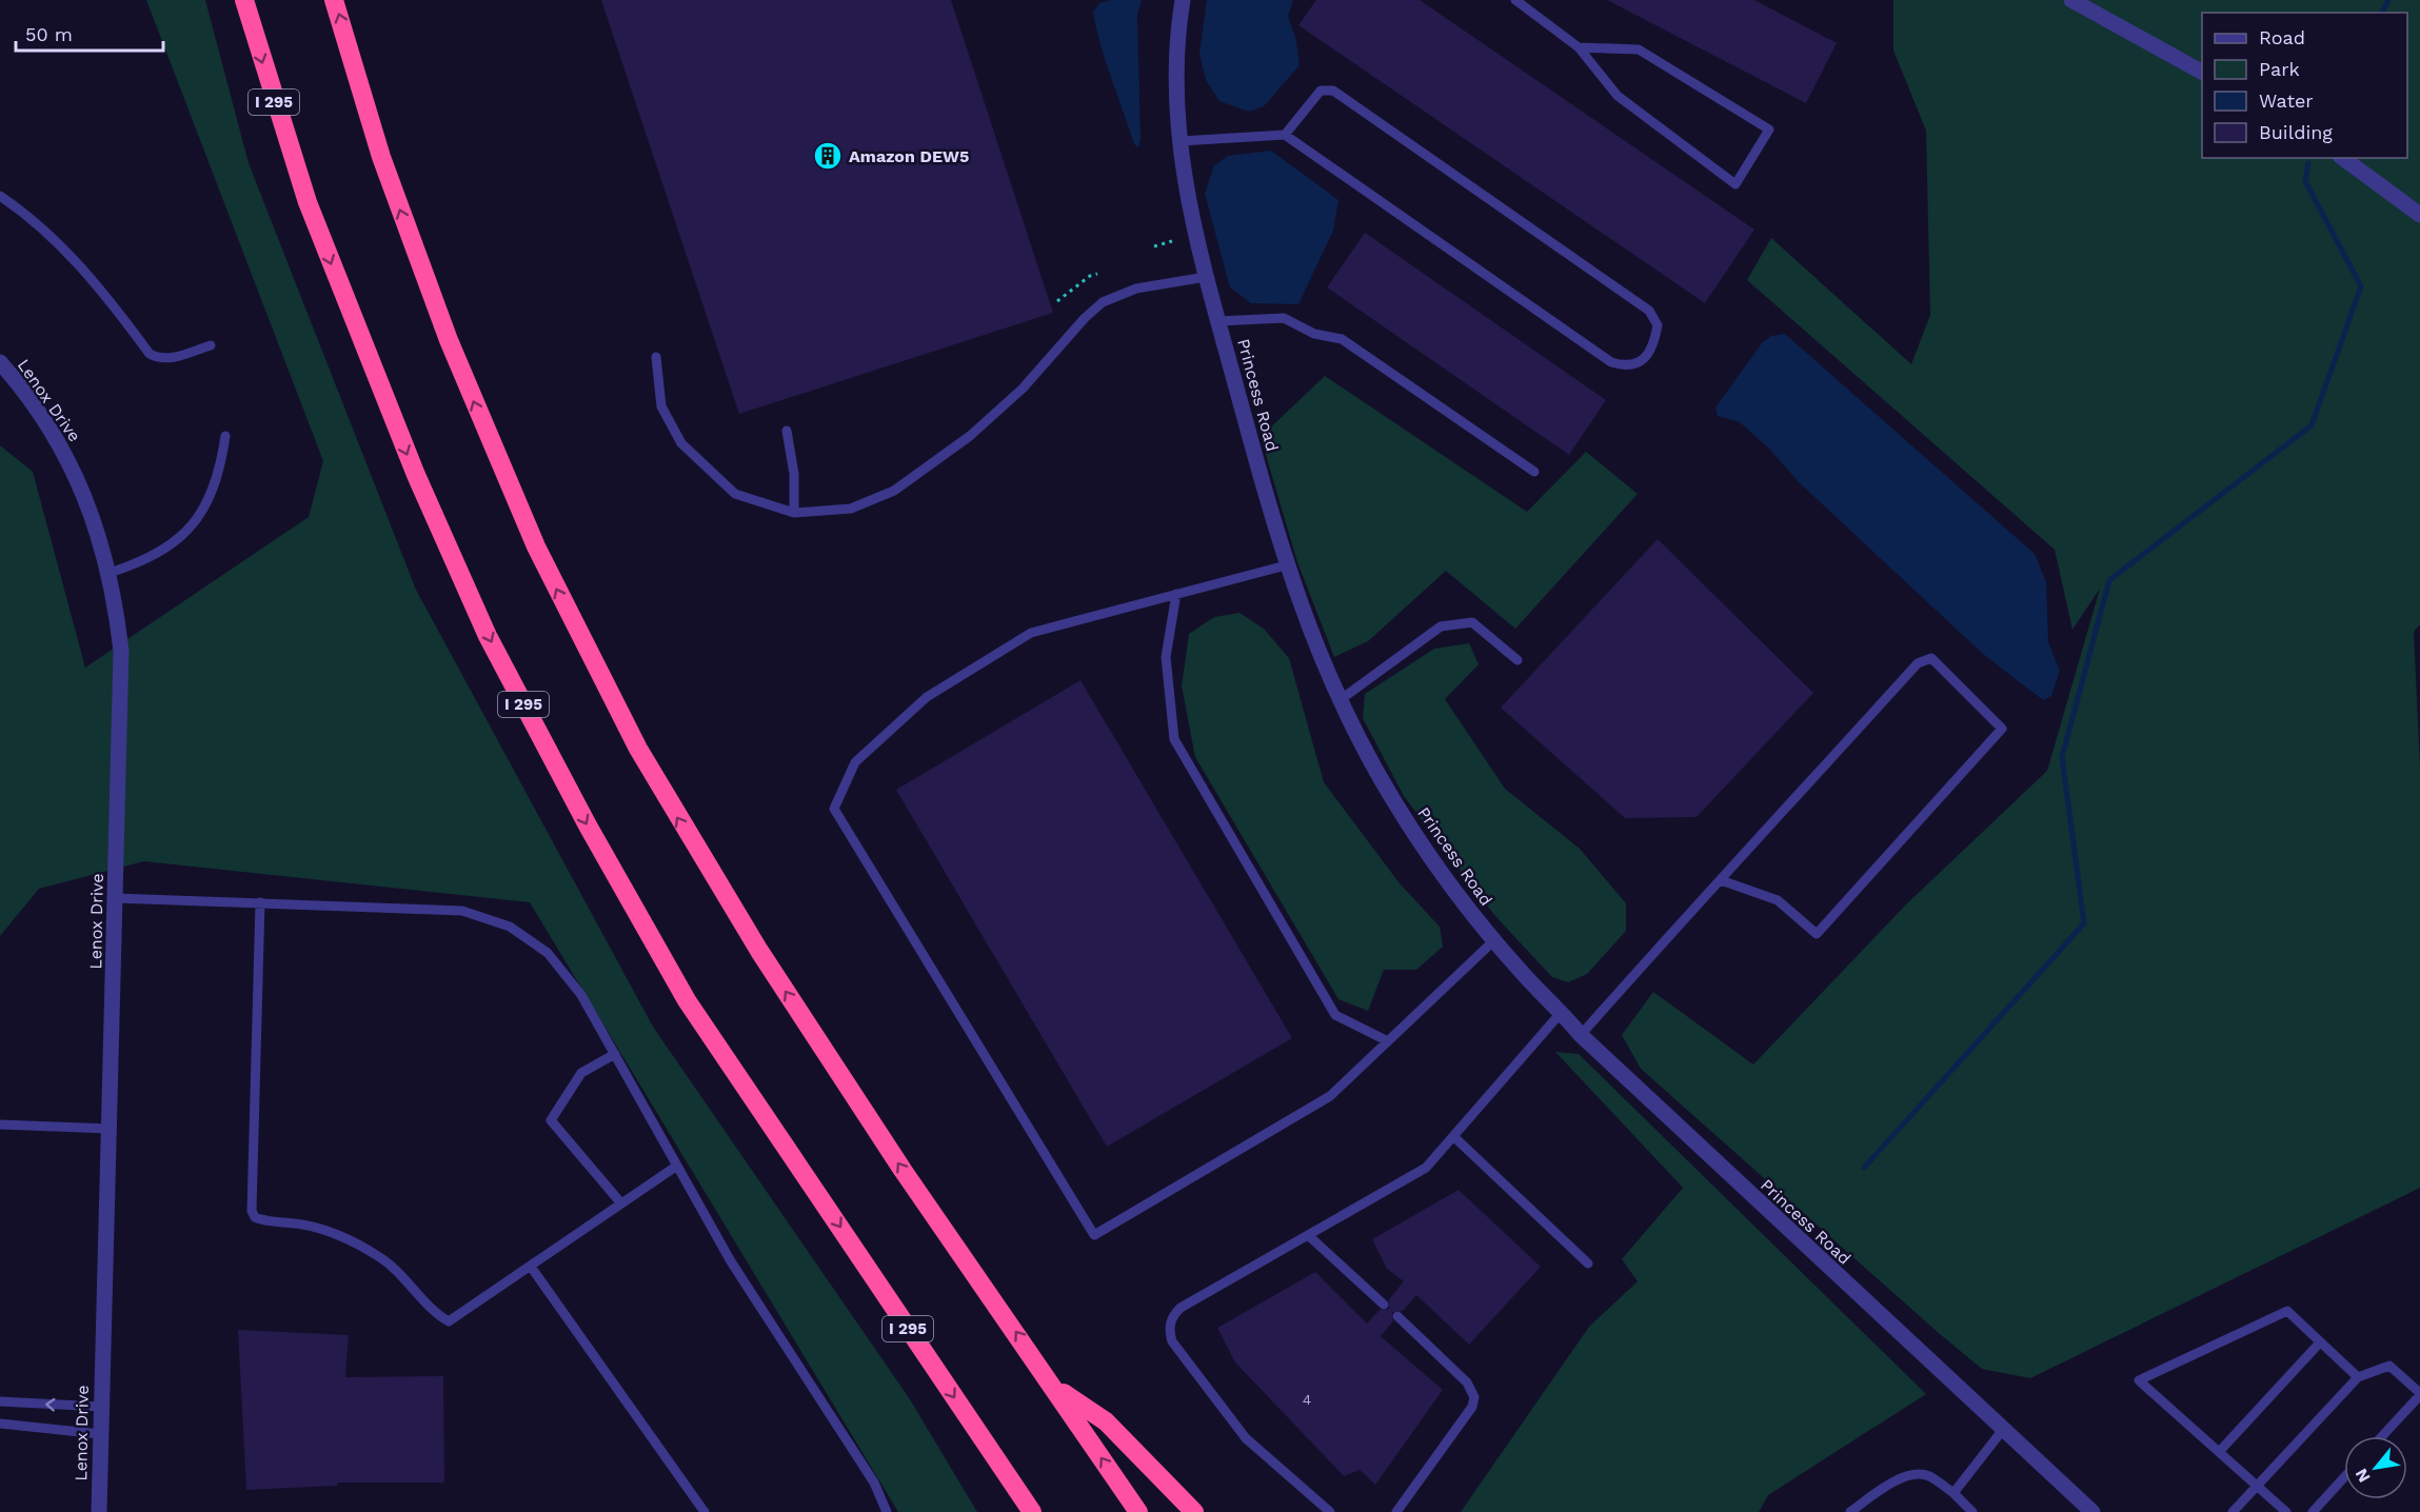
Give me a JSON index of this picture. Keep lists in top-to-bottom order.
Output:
{
  "streets": {
    "highway": ["I 295"],
    "street": ["Princess Road", "Lenox Drive"]
  },
  "places": {
    "building": ["Amazon DEW5"]
  },
  "house_numbers": ["4"],
  "legend": [
    "Road",
    "Park",
    "Water",
    "Building"
  ],
  "scale_bar": "50 m",
  "north": "bottom left"
}
